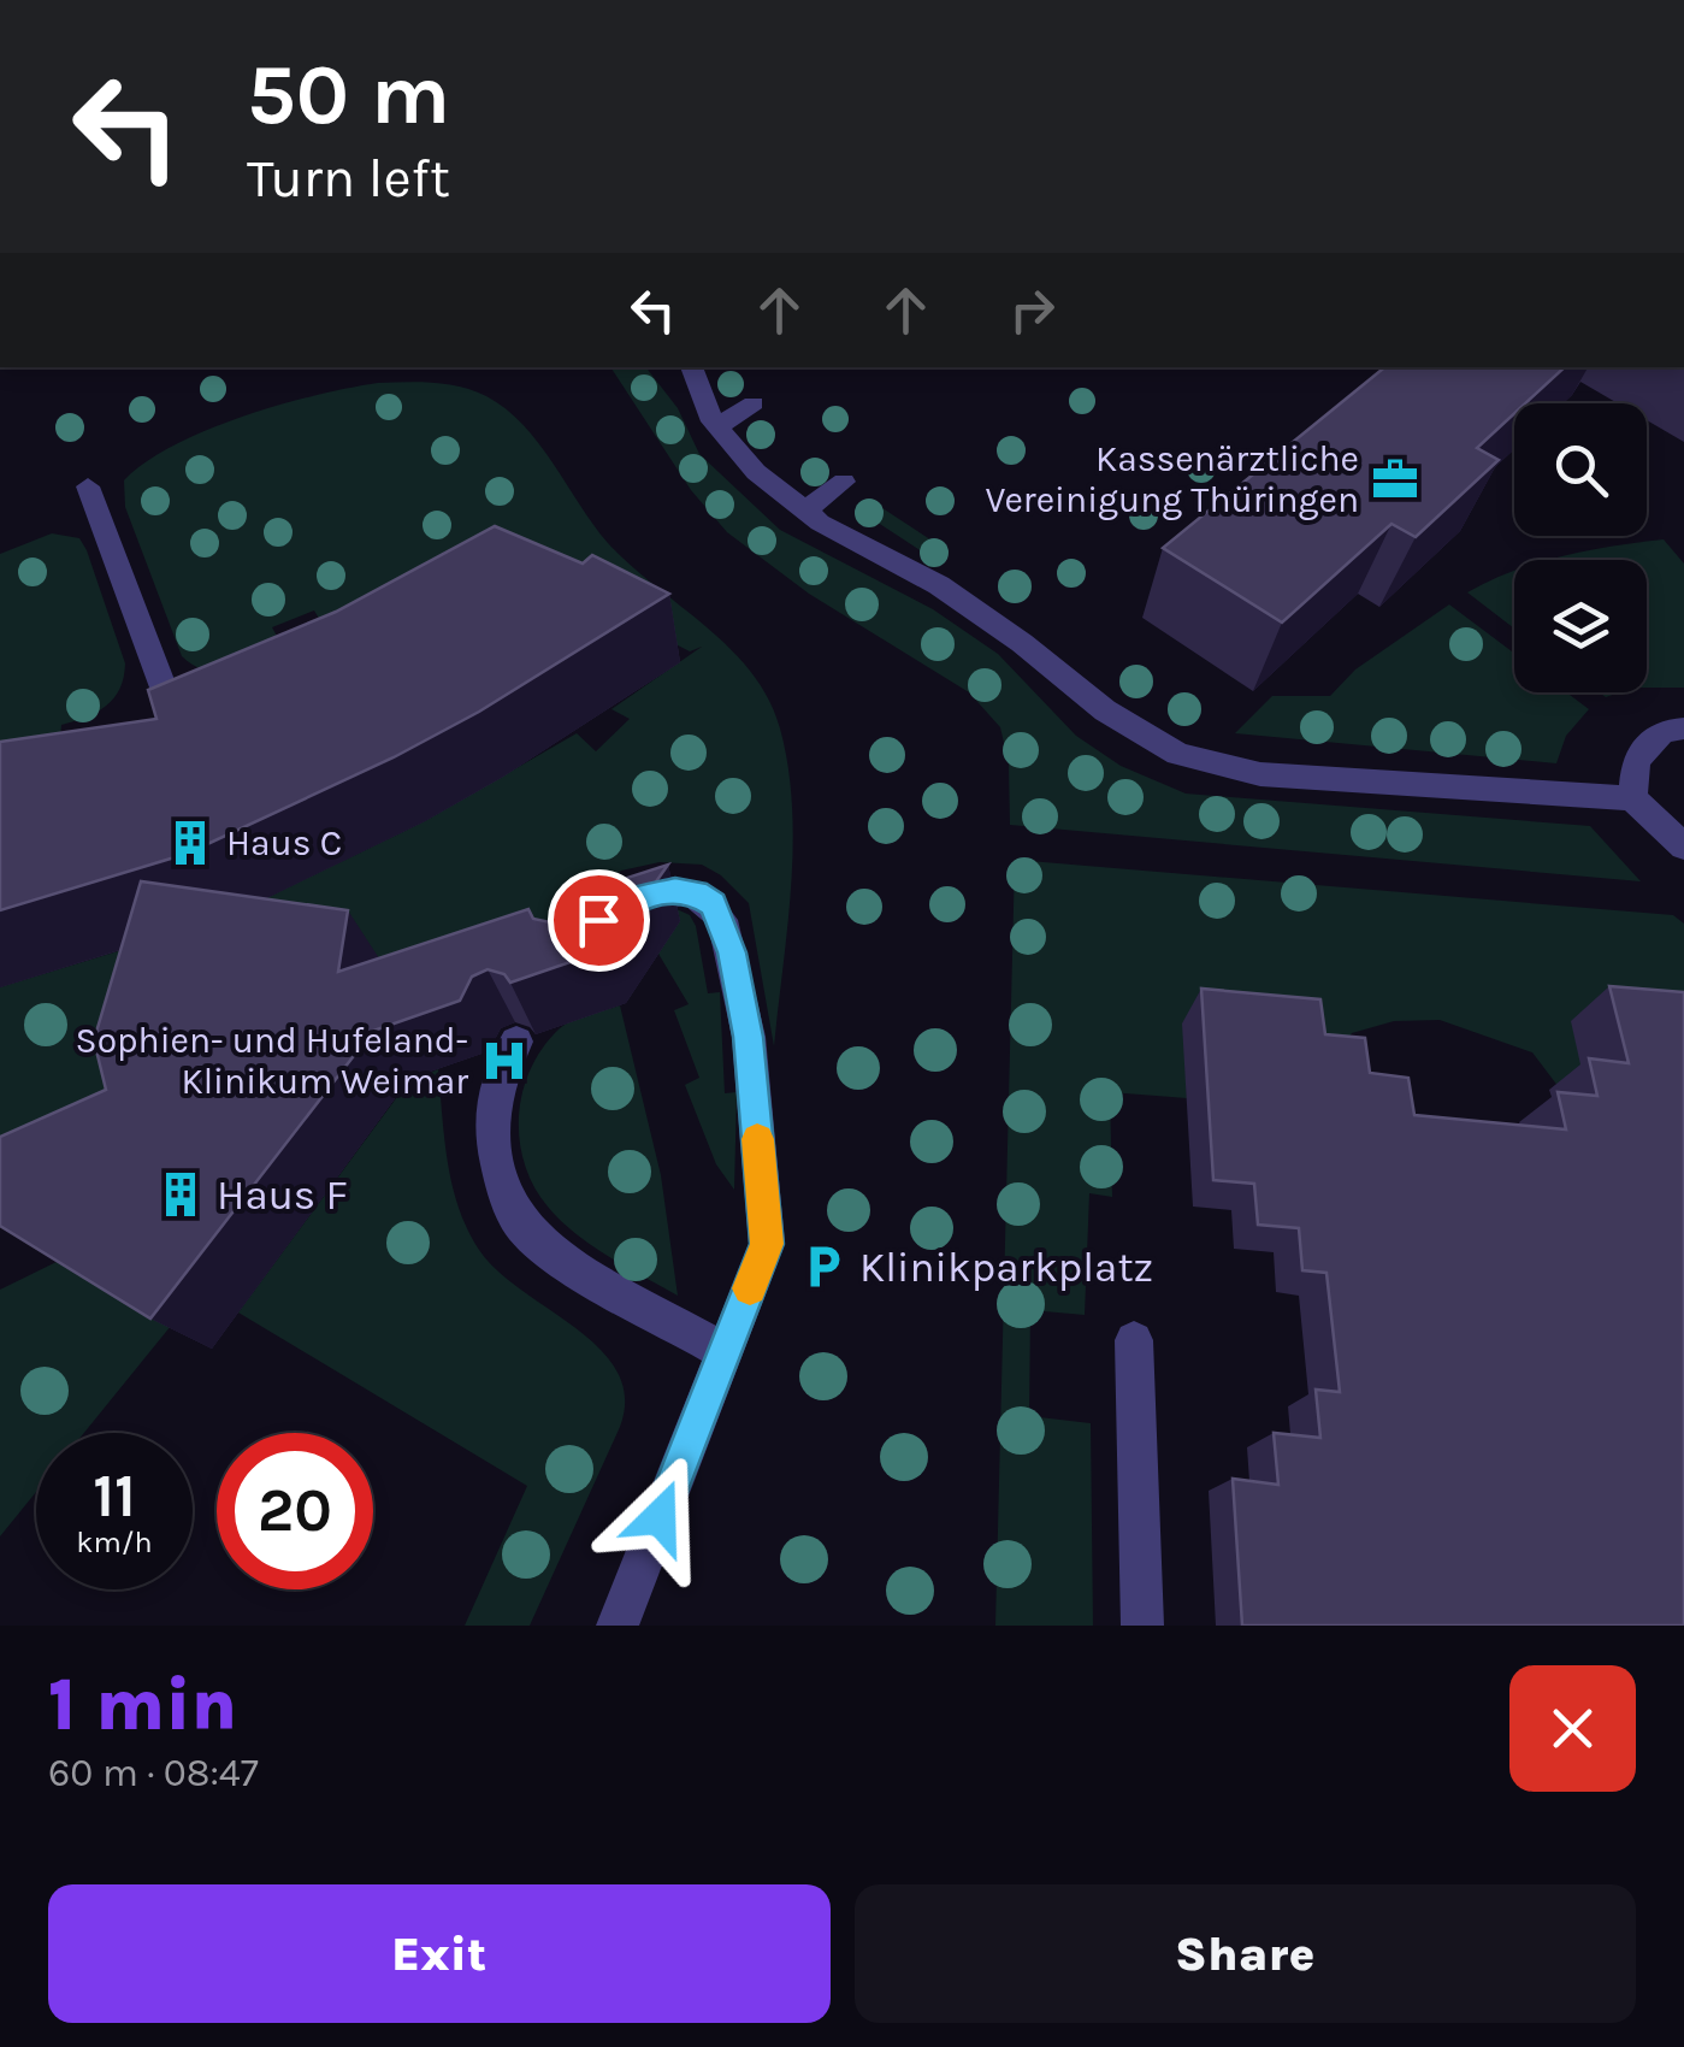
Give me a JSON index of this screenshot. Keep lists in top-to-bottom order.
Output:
{
  "places": {
    "office": ["Kassenärztliche Vereinigung Thüringen"],
    "building": ["Haus C", "Haus F"],
    "hospital": ["Sophien- und Hufeland- Klinikum Weimar"],
    "parking": ["Klinikparkplatz"]
  },
  "page": {
    "turn": ["50 m", "Turn left"],
    "speed": "11 km/h",
    "limit": "20",
    "heading": ["1 min", "60 m · 08:47"],
    "buttons": ["Exit", "Share"]
  }
}
